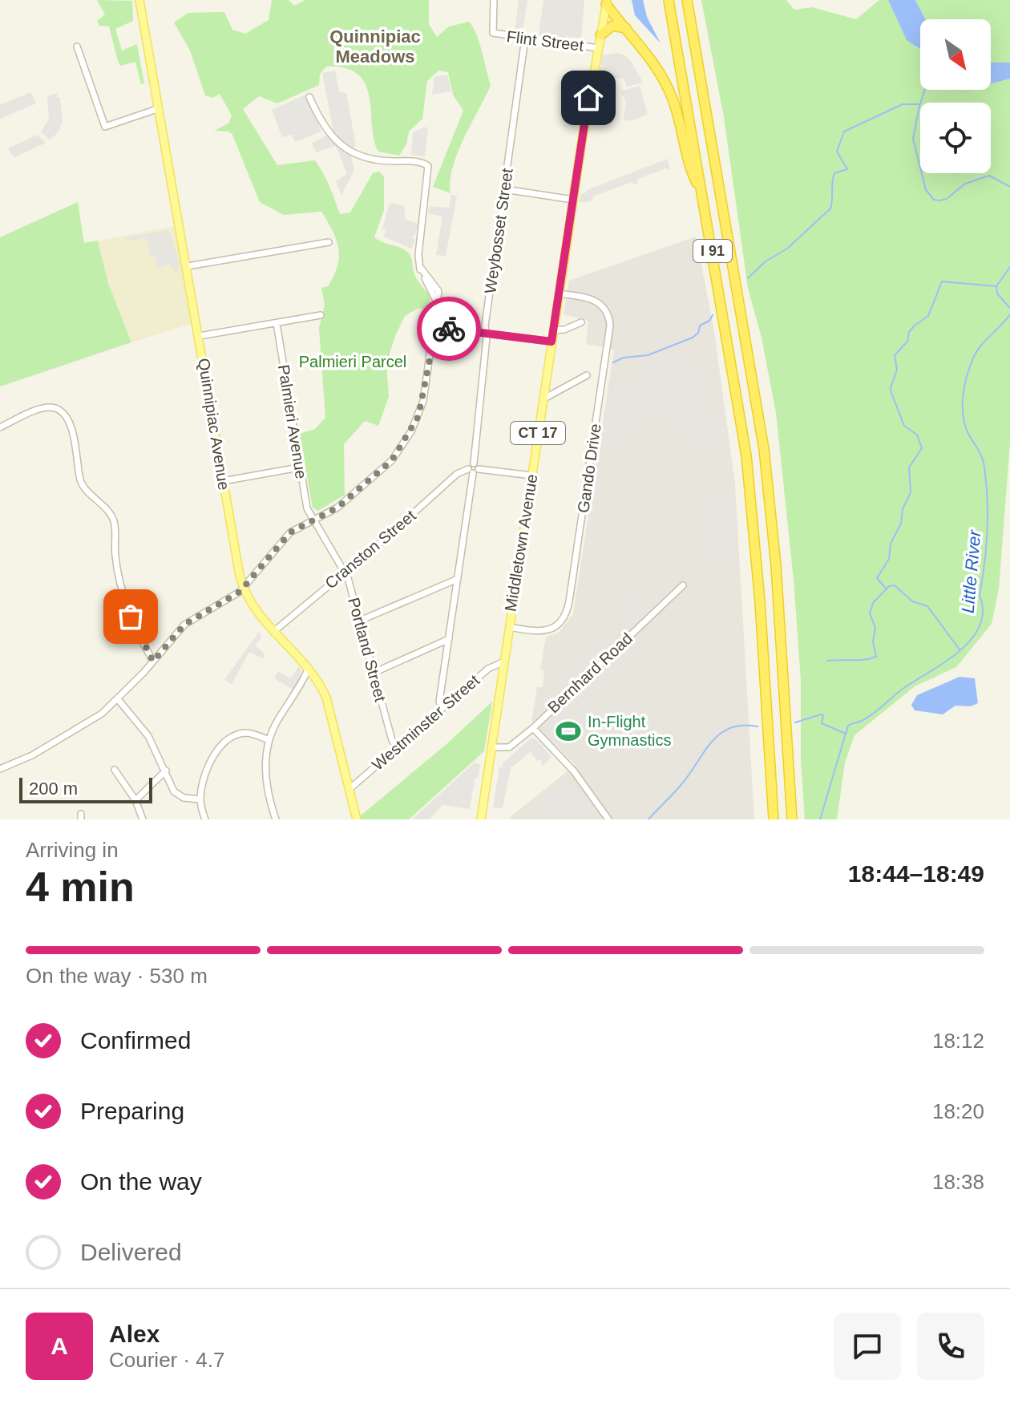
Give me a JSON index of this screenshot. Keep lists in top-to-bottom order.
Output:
{
  "streets": {
    "highway": ["I 91"],
    "main road": ["Quinnipiac Avenue", "CT 17", "Middletown Avenue"],
    "street": [
      "Flint Street",
      "Weybosset Street",
      "Palmieri Avenue",
      "Gando Drive",
      "Cranston Street",
      "Portland Street",
      "Bernhard Road",
      "Westminster Street"
    ]
  },
  "crossings": [
    ["Flint Street", "Weybosset Street"],
    ["Flint Street", "Middletown Avenue"],
    ["Weybosset Street", "Cranston Street"],
    ["Weybosset Street", "Westminster Street"],
    ["Palmieri Avenue", "Portland Street"],
    ["Quinnipiac Avenue", "Cranston Street"],
    ["Quinnipiac Avenue", "Westminster Street"],
    ["Gando Drive", "Middletown Avenue"],
    ["Middletown Avenue", "Bernhard Road"],
    ["Middletown Avenue", "Westminster Street"],
    ["Cranston Street", "Portland Street"],
    ["Portland Street", "Westminster Street"]
  ],
  "districts": ["Quinnipiac Meadows"],
  "water": ["Little River"],
  "parks": ["Palmieri Parcel"],
  "places": {
    "sports": ["In-Flight Gymnastics"]
  },
  "scale_bar": "200 m",
  "north": "bottom right",
  "page": {
    "scale": "200 m",
    "heading": ["4 min", "Arriving in", "18:44–18:49"],
    "panel": ["Alex", "Courier · 4.7"],
    "bar": "On the way · 530 m",
    "list": [
      ["Confirmed", "18:12"],
      ["Preparing", "18:20"],
      ["On the way", "18:38"],
      "Delivered"
    ],
    "round": "A"
  }
}
